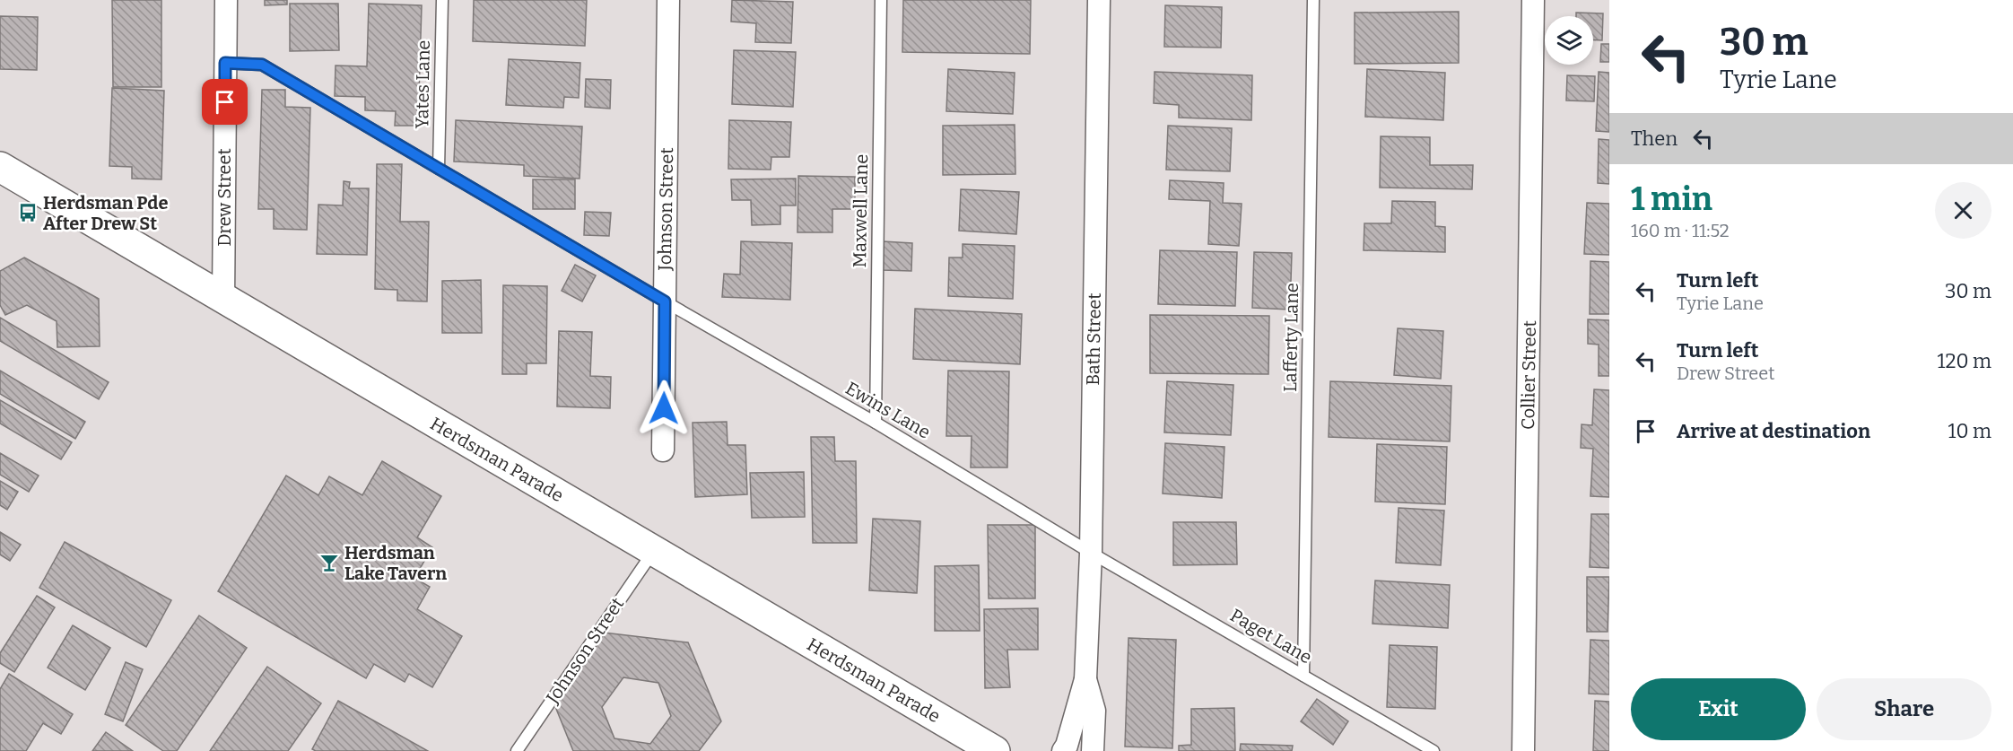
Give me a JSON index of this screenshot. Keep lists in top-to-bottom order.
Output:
{
  "streets": {
    "main road": ["Herdsman Parade"],
    "street": [
      "Drew Street",
      "Johnson Street",
      "Bath Street",
      "Collier Street"
    ],
    "lane": [
      "Yates Lane",
      "Maxwell Lane",
      "Lafferty Lane",
      "Ewins Lane",
      "Paget Lane"
    ]
  },
  "crossings": [
    ["Yates Lane", "Ewins Lane"],
    ["Drew Street", "Ewins Lane"],
    ["Drew Street", "Herdsman Parade"],
    ["Johnson Street", "Ewins Lane"],
    ["Johnson Street", "Herdsman Parade"],
    ["Maxwell Lane", "Ewins Lane"],
    ["Lafferty Lane", "Paget Lane"],
    ["Bath Street", "Ewins Lane"],
    ["Bath Street", "Paget Lane"],
    ["Ewins Lane", "Paget Lane"]
  ],
  "places": {
    "bus stop": ["Herdsman Pde After Drew St"],
    "bar": ["Herdsman Lake Tavern"]
  },
  "page": {
    "turn": ["30 m", "Tyrie Lane"],
    "then": "Then",
    "heading": ["1 min", "160 m · 11:52"],
    "list": [
      {
        "name": "Turn left",
        "note": "Tyrie Lane",
        "value": "30 m"
      },
      {
        "name": "Turn left",
        "note": "Drew Street",
        "value": "120 m"
      },
      {
        "name": "Arrive at destination",
        "value": "10 m"
      }
    ],
    "buttons": ["Exit", "Share"]
  }
}
